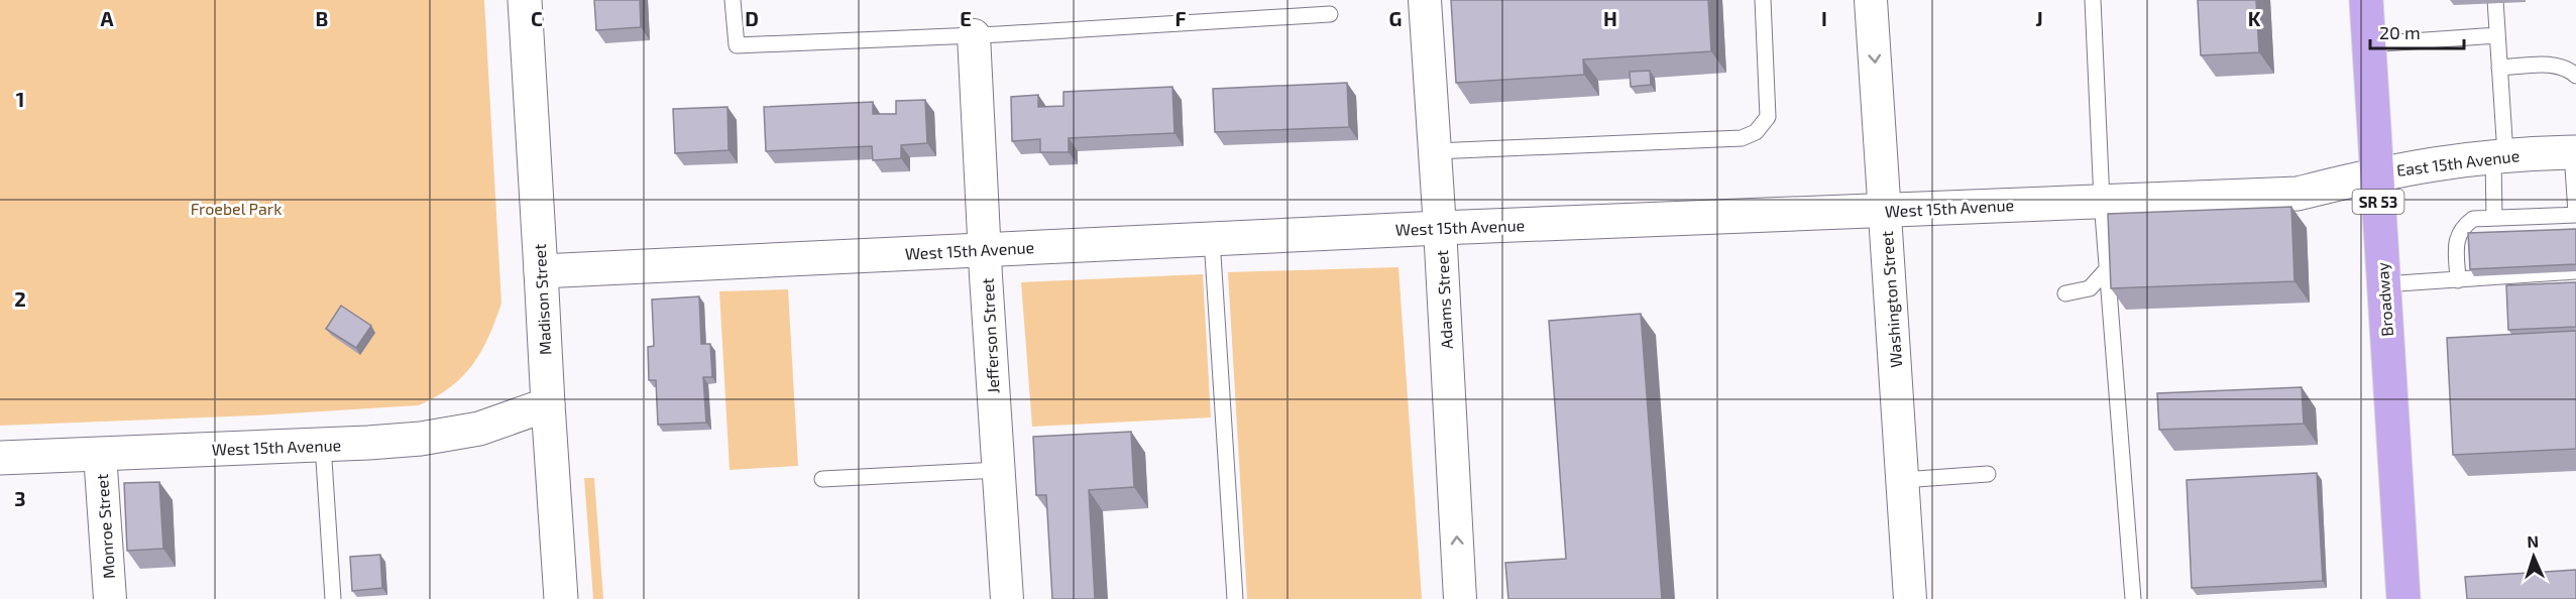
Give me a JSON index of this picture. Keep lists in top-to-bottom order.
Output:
{
  "streets": {
    "main road": [
      "East 15th Avenue",
      "SR 53",
      "West 15th Avenue",
      "Madison Street",
      "Broadway"
    ],
    "street": [
      "Adams Street",
      "Washington Street",
      "Jefferson Street",
      "Monroe Street"
    ]
  },
  "crossings": [
    ["East 15th Avenue", "West 15th Avenue"],
    ["East 15th Avenue", "Broadway"],
    ["West 15th Avenue", "Madison Street"],
    ["West 15th Avenue", "Adams Street"],
    ["West 15th Avenue", "Washington Street"],
    ["West 15th Avenue", "Broadway"],
    ["West 15th Avenue", "Jefferson Street"],
    ["West 15th Avenue", "Monroe Street"]
  ],
  "one_way": ["Adams Street", "Washington Street"],
  "parks": ["Froebel Park"],
  "scale_bar": "20 m",
  "north": "top",
  "grid": {
    "columns": [
      "A",
      "B",
      "C",
      "D",
      "E",
      "F",
      "G",
      "H",
      "I",
      "J",
      "K"
    ],
    "rows": ["1", "2", "3"]
  }
}
